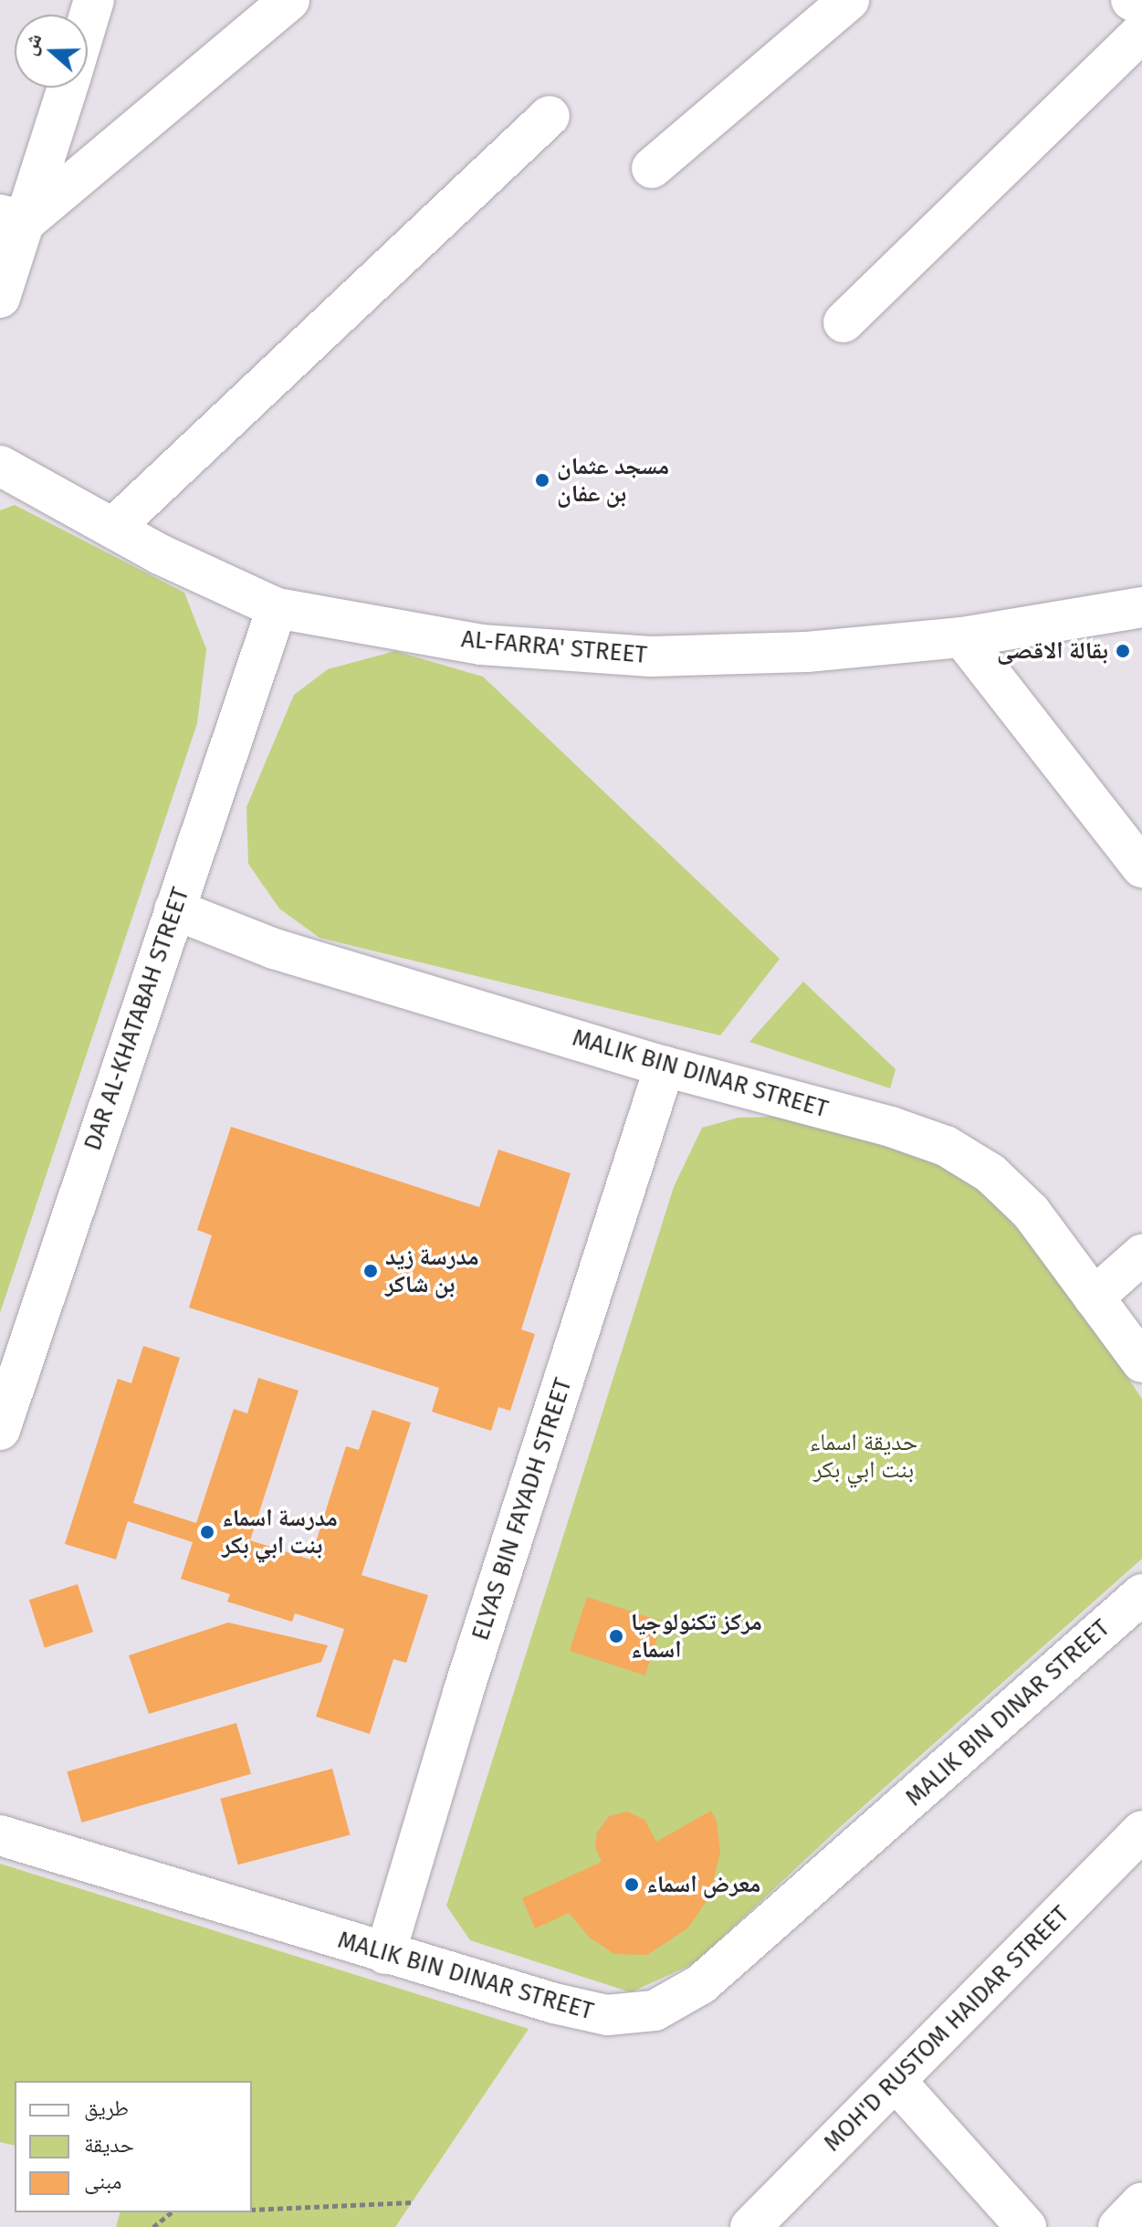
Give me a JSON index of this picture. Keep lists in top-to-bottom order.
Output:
{
  "streets": {
    "street": [
      "AL-FARRA' STREET",
      "DAR AL-KHATABAH STREET",
      "MALIK BIN DINAR STREET",
      "ELYAS BIN FAYADH STREET",
      "MOH'D RUSTOM HAIDAR STREET"
    ]
  },
  "crossings": [
    ["AL-FARRA' STREET", "DAR AL-KHATABAH STREET"],
    ["DAR AL-KHATABAH STREET", "MALIK BIN DINAR STREET"],
    ["MALIK BIN DINAR STREET", "ELYAS BIN FAYADH STREET"]
  ],
  "parks": ["حديقة اسماء بنت ابي بكر"],
  "places": [
    "مسجد عثمان بن عفان",
    "بقالة الاقصى",
    "مدرسة زيد بن شاكر",
    "مدرسة اسماء بنت ابي بكر",
    "مركز تكنولوجيا اسماء",
    "معرض اسماء"
  ],
  "legend": ["طريق", "حديقة", "مبنى"],
  "north": "left"
}
